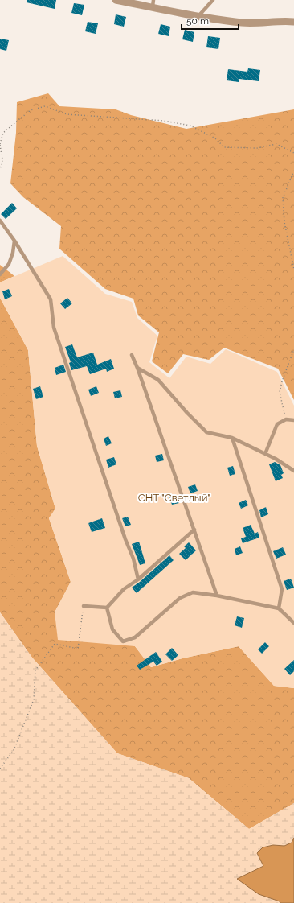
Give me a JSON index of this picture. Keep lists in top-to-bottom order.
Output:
{
  "parks": ["СНТ \"Светлый\""],
  "scale_bar": "50 m"
}
